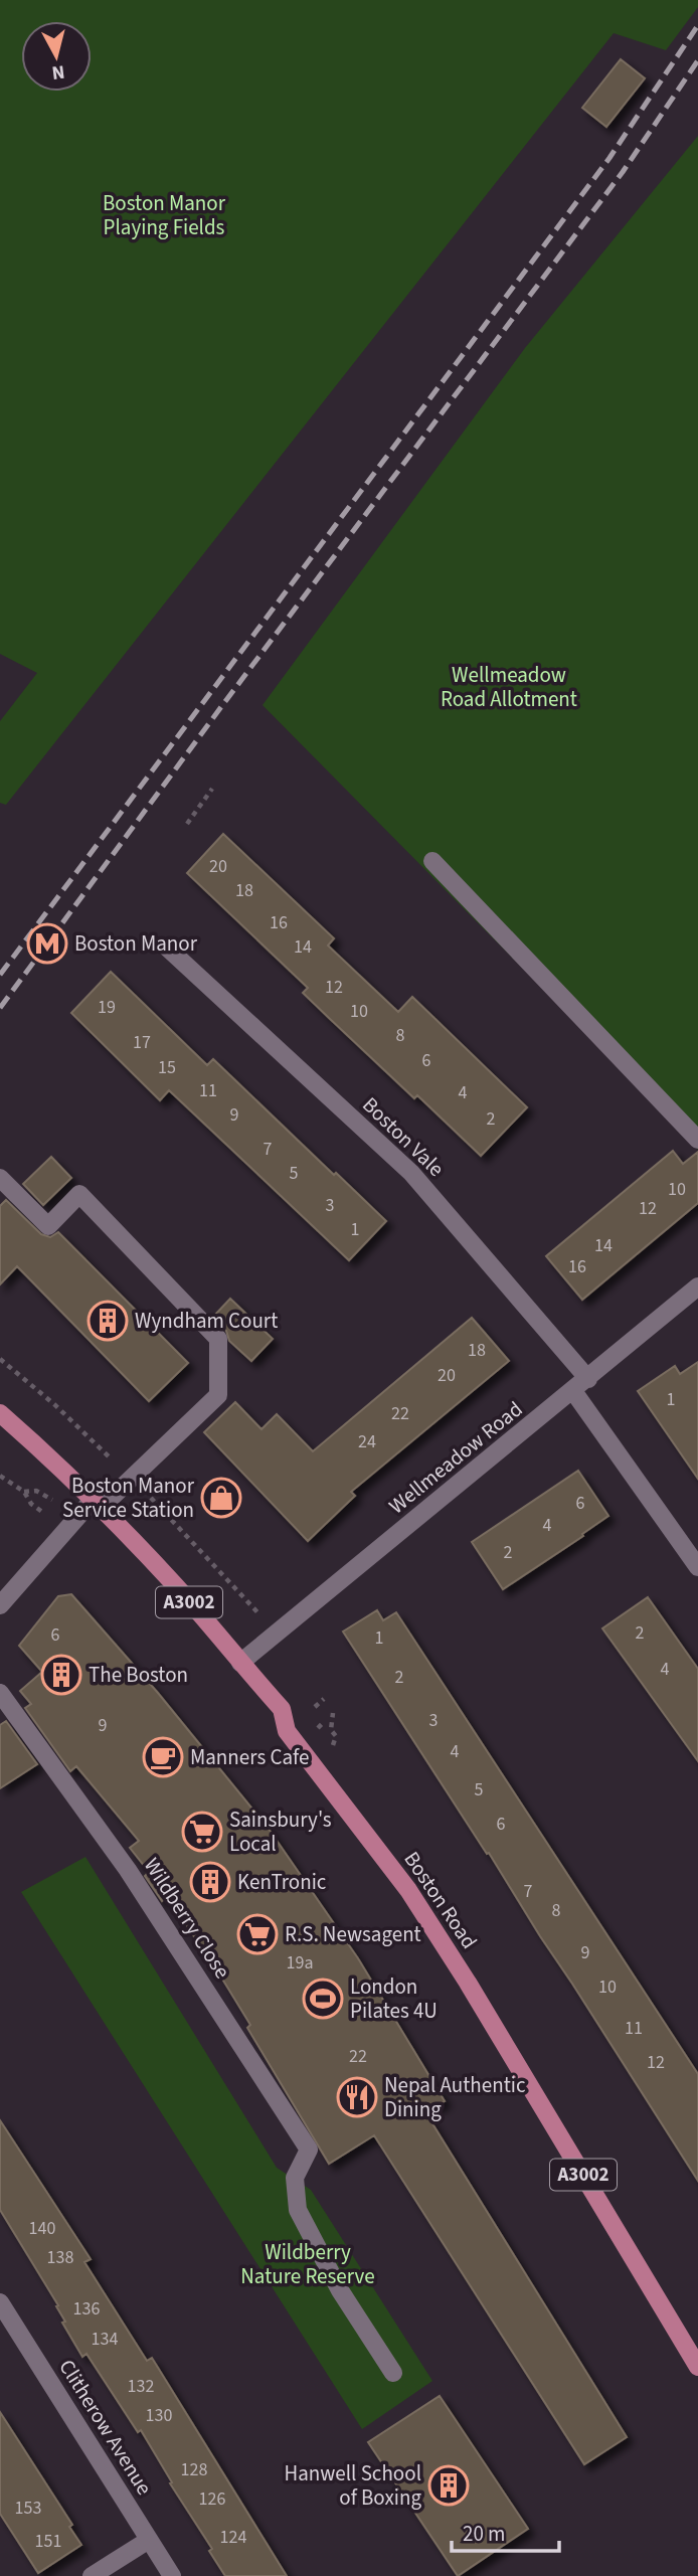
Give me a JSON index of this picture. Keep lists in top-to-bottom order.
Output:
{
  "streets": {
    "main road": ["A3002", "Boston Road"],
    "street": [
      "Boston Vale",
      "Wellmeadow Road",
      "Wildberry Close",
      "Clitherow Avenue"
    ]
  },
  "crossings": [
    ["Boston Vale", "Wellmeadow Road"],
    ["Wellmeadow Road", "Boston Road"],
    ["A3002", "Boston Road"]
  ],
  "parks": ["Boston Manor Playing Fields", "Wellmeadow Road Allotment", "Wildberry Nature Reserve"],
  "places": {
    "metro station": ["Boston Manor"],
    "building": [
      "Wyndham Court",
      "The Boston",
      "KenTronic",
      "Hanwell School of Boxing"
    ],
    "shop": ["Boston Manor Service Station"],
    "cafe": ["Manners Cafe"],
    "supermarket": ["Sainsbury's Local", "R.S. Newsagent"],
    "sports": ["London Pilates 4U"],
    "restaurant": ["Nepal Authentic Dining"]
  },
  "house_numbers": [
    "20",
    "18",
    "16",
    "14",
    "12",
    "19",
    "10",
    "8",
    "17",
    "6",
    "15",
    "11",
    "4",
    "9",
    "2",
    "7",
    "5",
    "10",
    "3",
    "12",
    "1",
    "14",
    "16",
    "18",
    "20",
    "1",
    "22",
    "24",
    "6",
    "4",
    "2",
    "2",
    "6",
    "1",
    "4",
    "2",
    "3",
    "9",
    "4",
    "5",
    "6",
    "7",
    "8",
    "9",
    "19a",
    "10",
    "11",
    "22",
    "12",
    "140",
    "138",
    "136",
    "134",
    "132",
    "130",
    "128",
    "126",
    "153",
    "124",
    "151"
  ],
  "scale_bar": "20 m",
  "north": "bottom"
}
